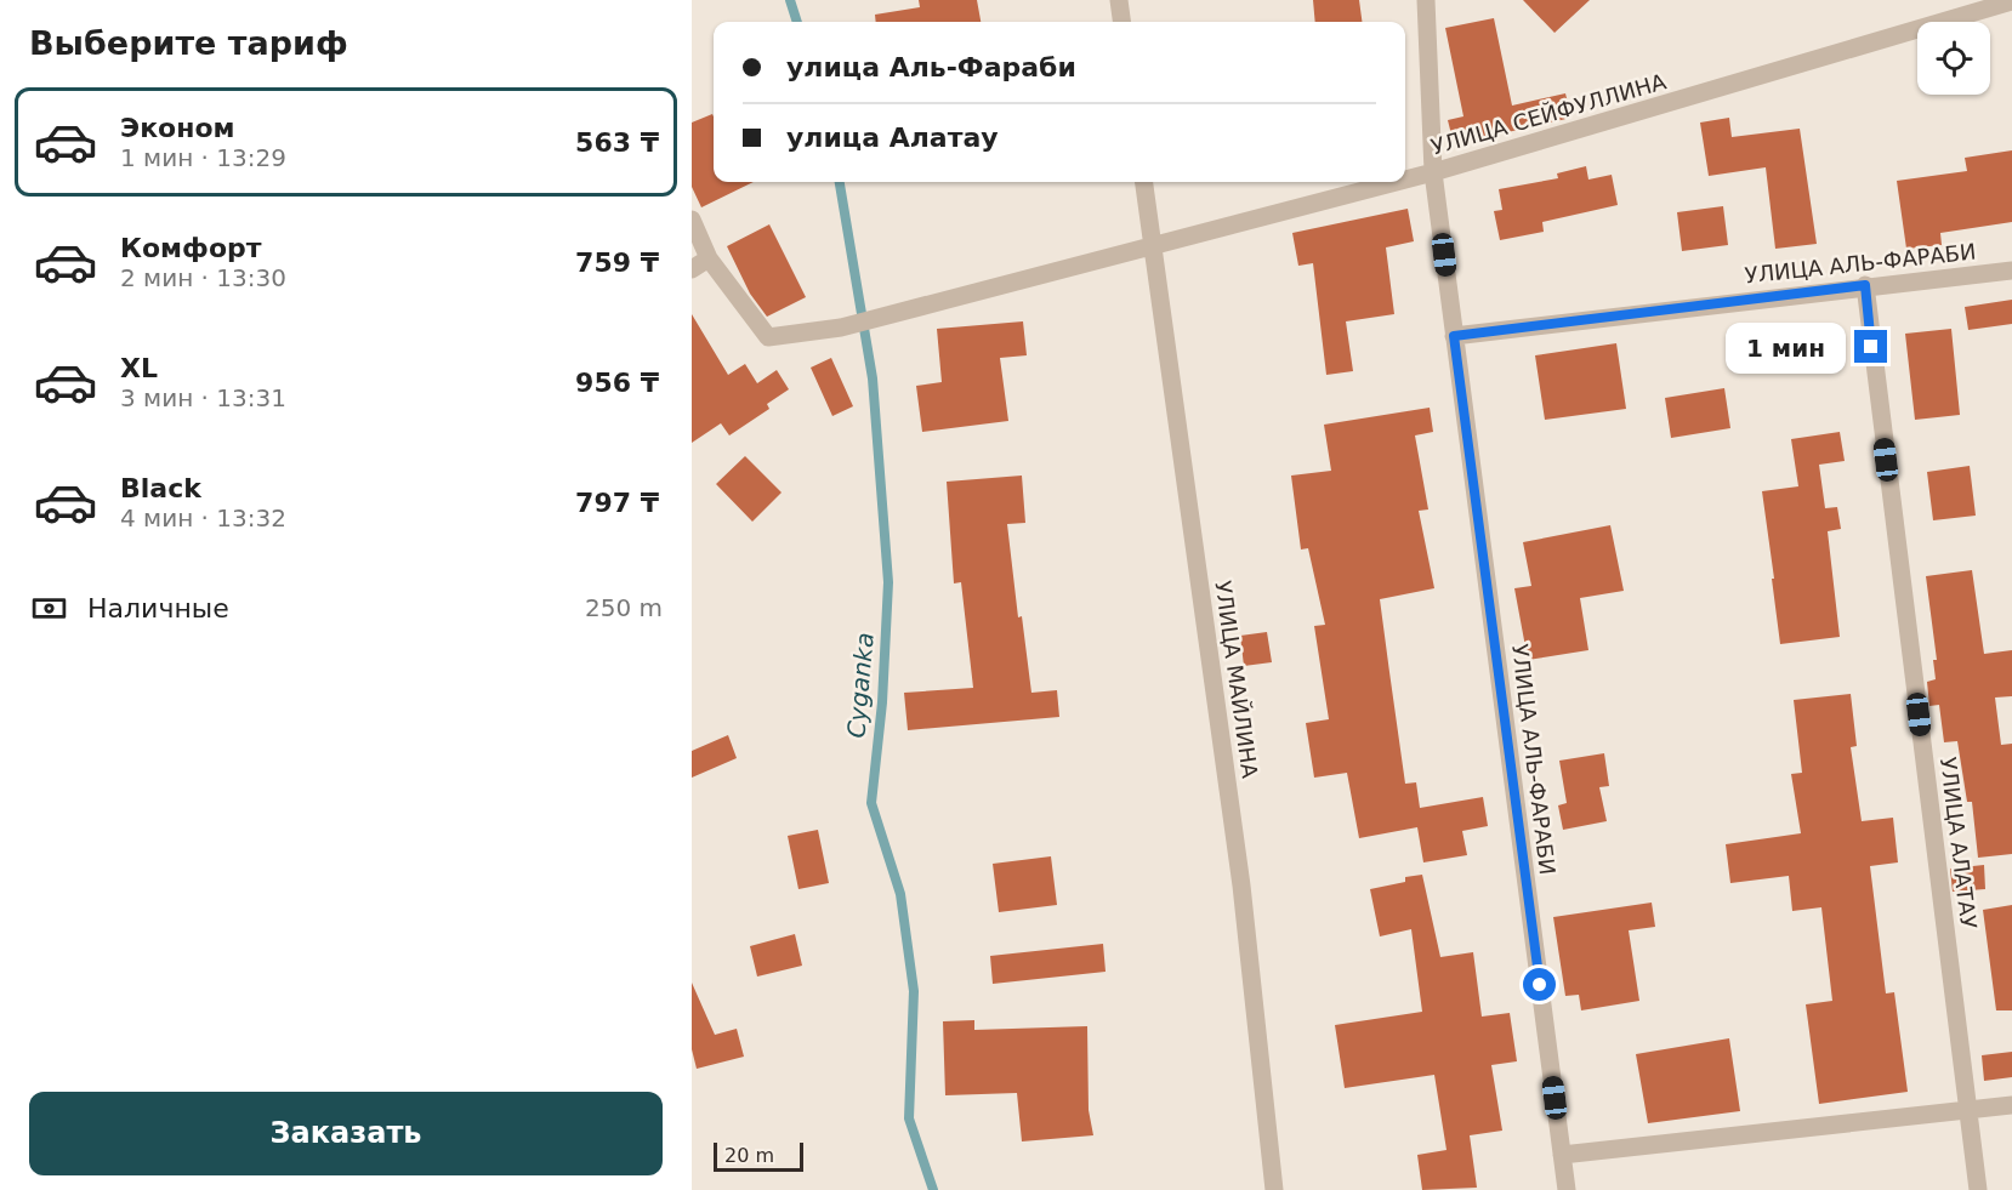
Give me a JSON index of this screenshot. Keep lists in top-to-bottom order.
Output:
{
  "streets": {
    "street": [
      "УЛИЦА СЕЙФУЛЛИНА",
      "УЛИЦА АЛЬ-ФАРАБИ",
      "УЛИЦА МАЙЛИНА",
      "УЛИЦА АЛАТАУ"
    ]
  },
  "crossings": [
    ["УЛИЦА СЕЙФУЛЛИНА", "УЛИЦА АЛЬ-ФАРАБИ"],
    ["УЛИЦА СЕЙФУЛЛИНА", "УЛИЦА МАЙЛИНА"],
    ["УЛИЦА АЛЬ-ФАРАБИ", "УЛИЦА АЛАТАУ"]
  ],
  "water": ["Cyganka"],
  "scale_bar": "20 m",
  "page": {
    "heading": "Выберите тариф",
    "banner": ["улица Аль-Фараби", "улица Алатау"],
    "list": [
      {
        "name": "Эконом",
        "note": "1 мин · 13:29",
        "value": "563 ₸"
      },
      {
        "name": "Комфорт",
        "note": "2 мин · 13:30",
        "value": "759 ₸"
      },
      {
        "name": "XL",
        "note": "3 мин · 13:31",
        "value": "956 ₸"
      },
      {
        "name": "Black",
        "note": "4 мин · 13:32",
        "value": "797 ₸"
      }
    ],
    "bubble": "1 мин",
    "pay": ["Наличные", "250 m"],
    "buttons": "Заказать",
    "scale": "20 m"
  }
}
